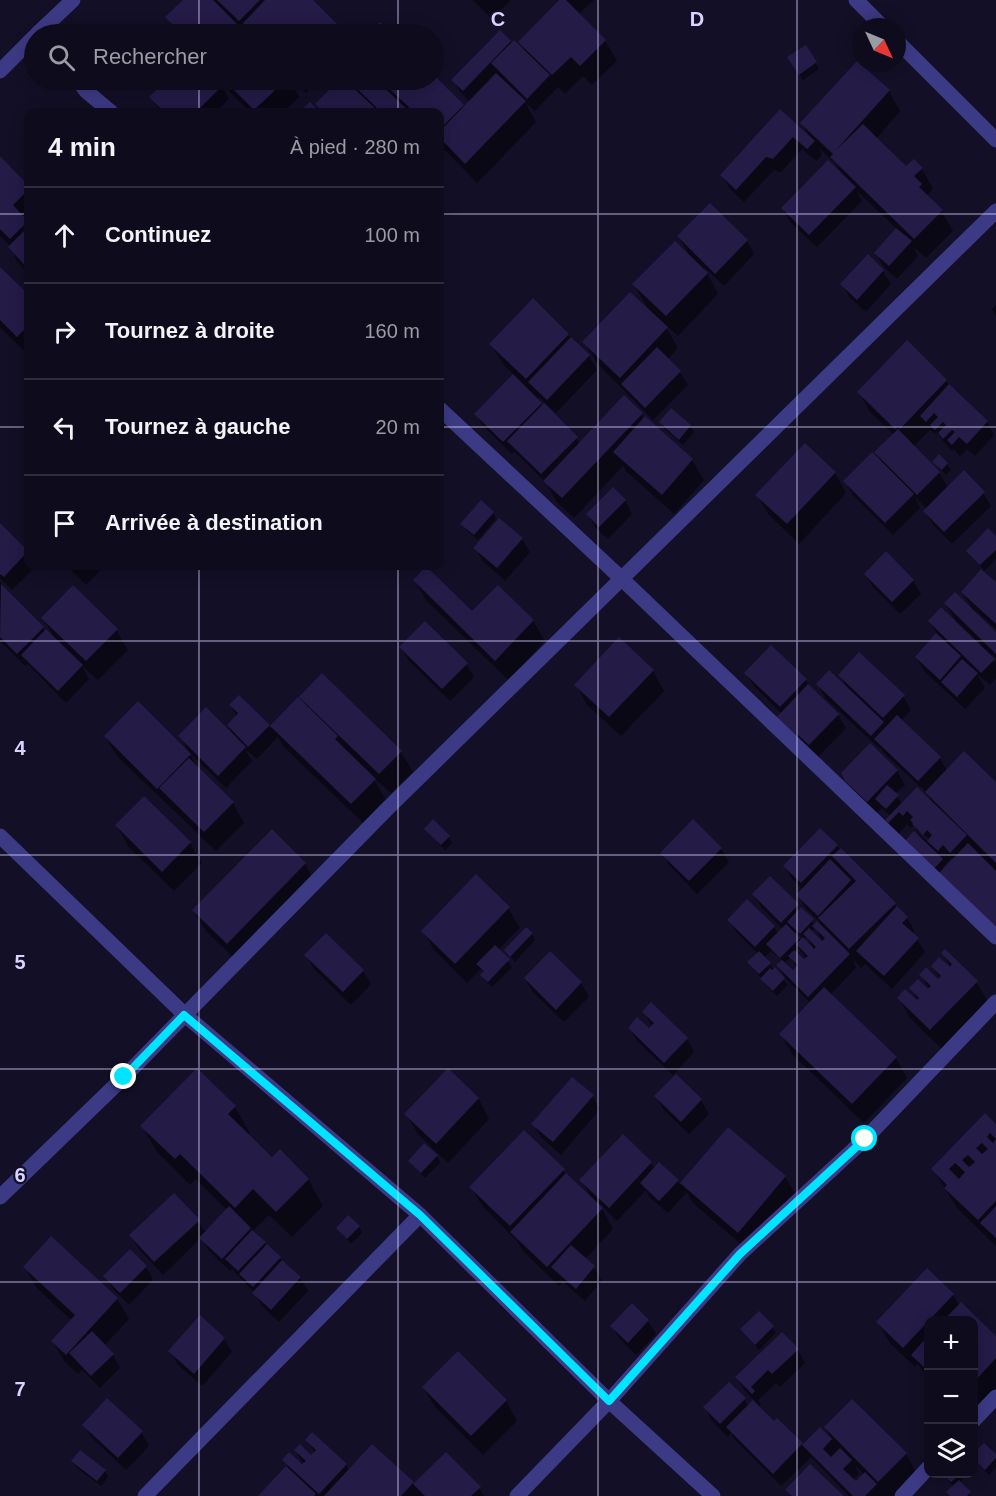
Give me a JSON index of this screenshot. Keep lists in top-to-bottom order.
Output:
{
  "north": "bottom right",
  "page": {
    "search": "Rechercher",
    "heading": ["4 min", "À pied · 280 m"],
    "list": [
      ["Continuez", "100 m"],
      ["Tournez à droite", "160 m"],
      ["Tournez à gauche", "20 m"],
      "Arrivée à destination"
    ],
    "map_buttons": ["+", "−"]
  },
  "grid": {
    "columns": ["C", "D"],
    "rows": [
      "4",
      "5",
      "6",
      "7"
    ]
  }
}
